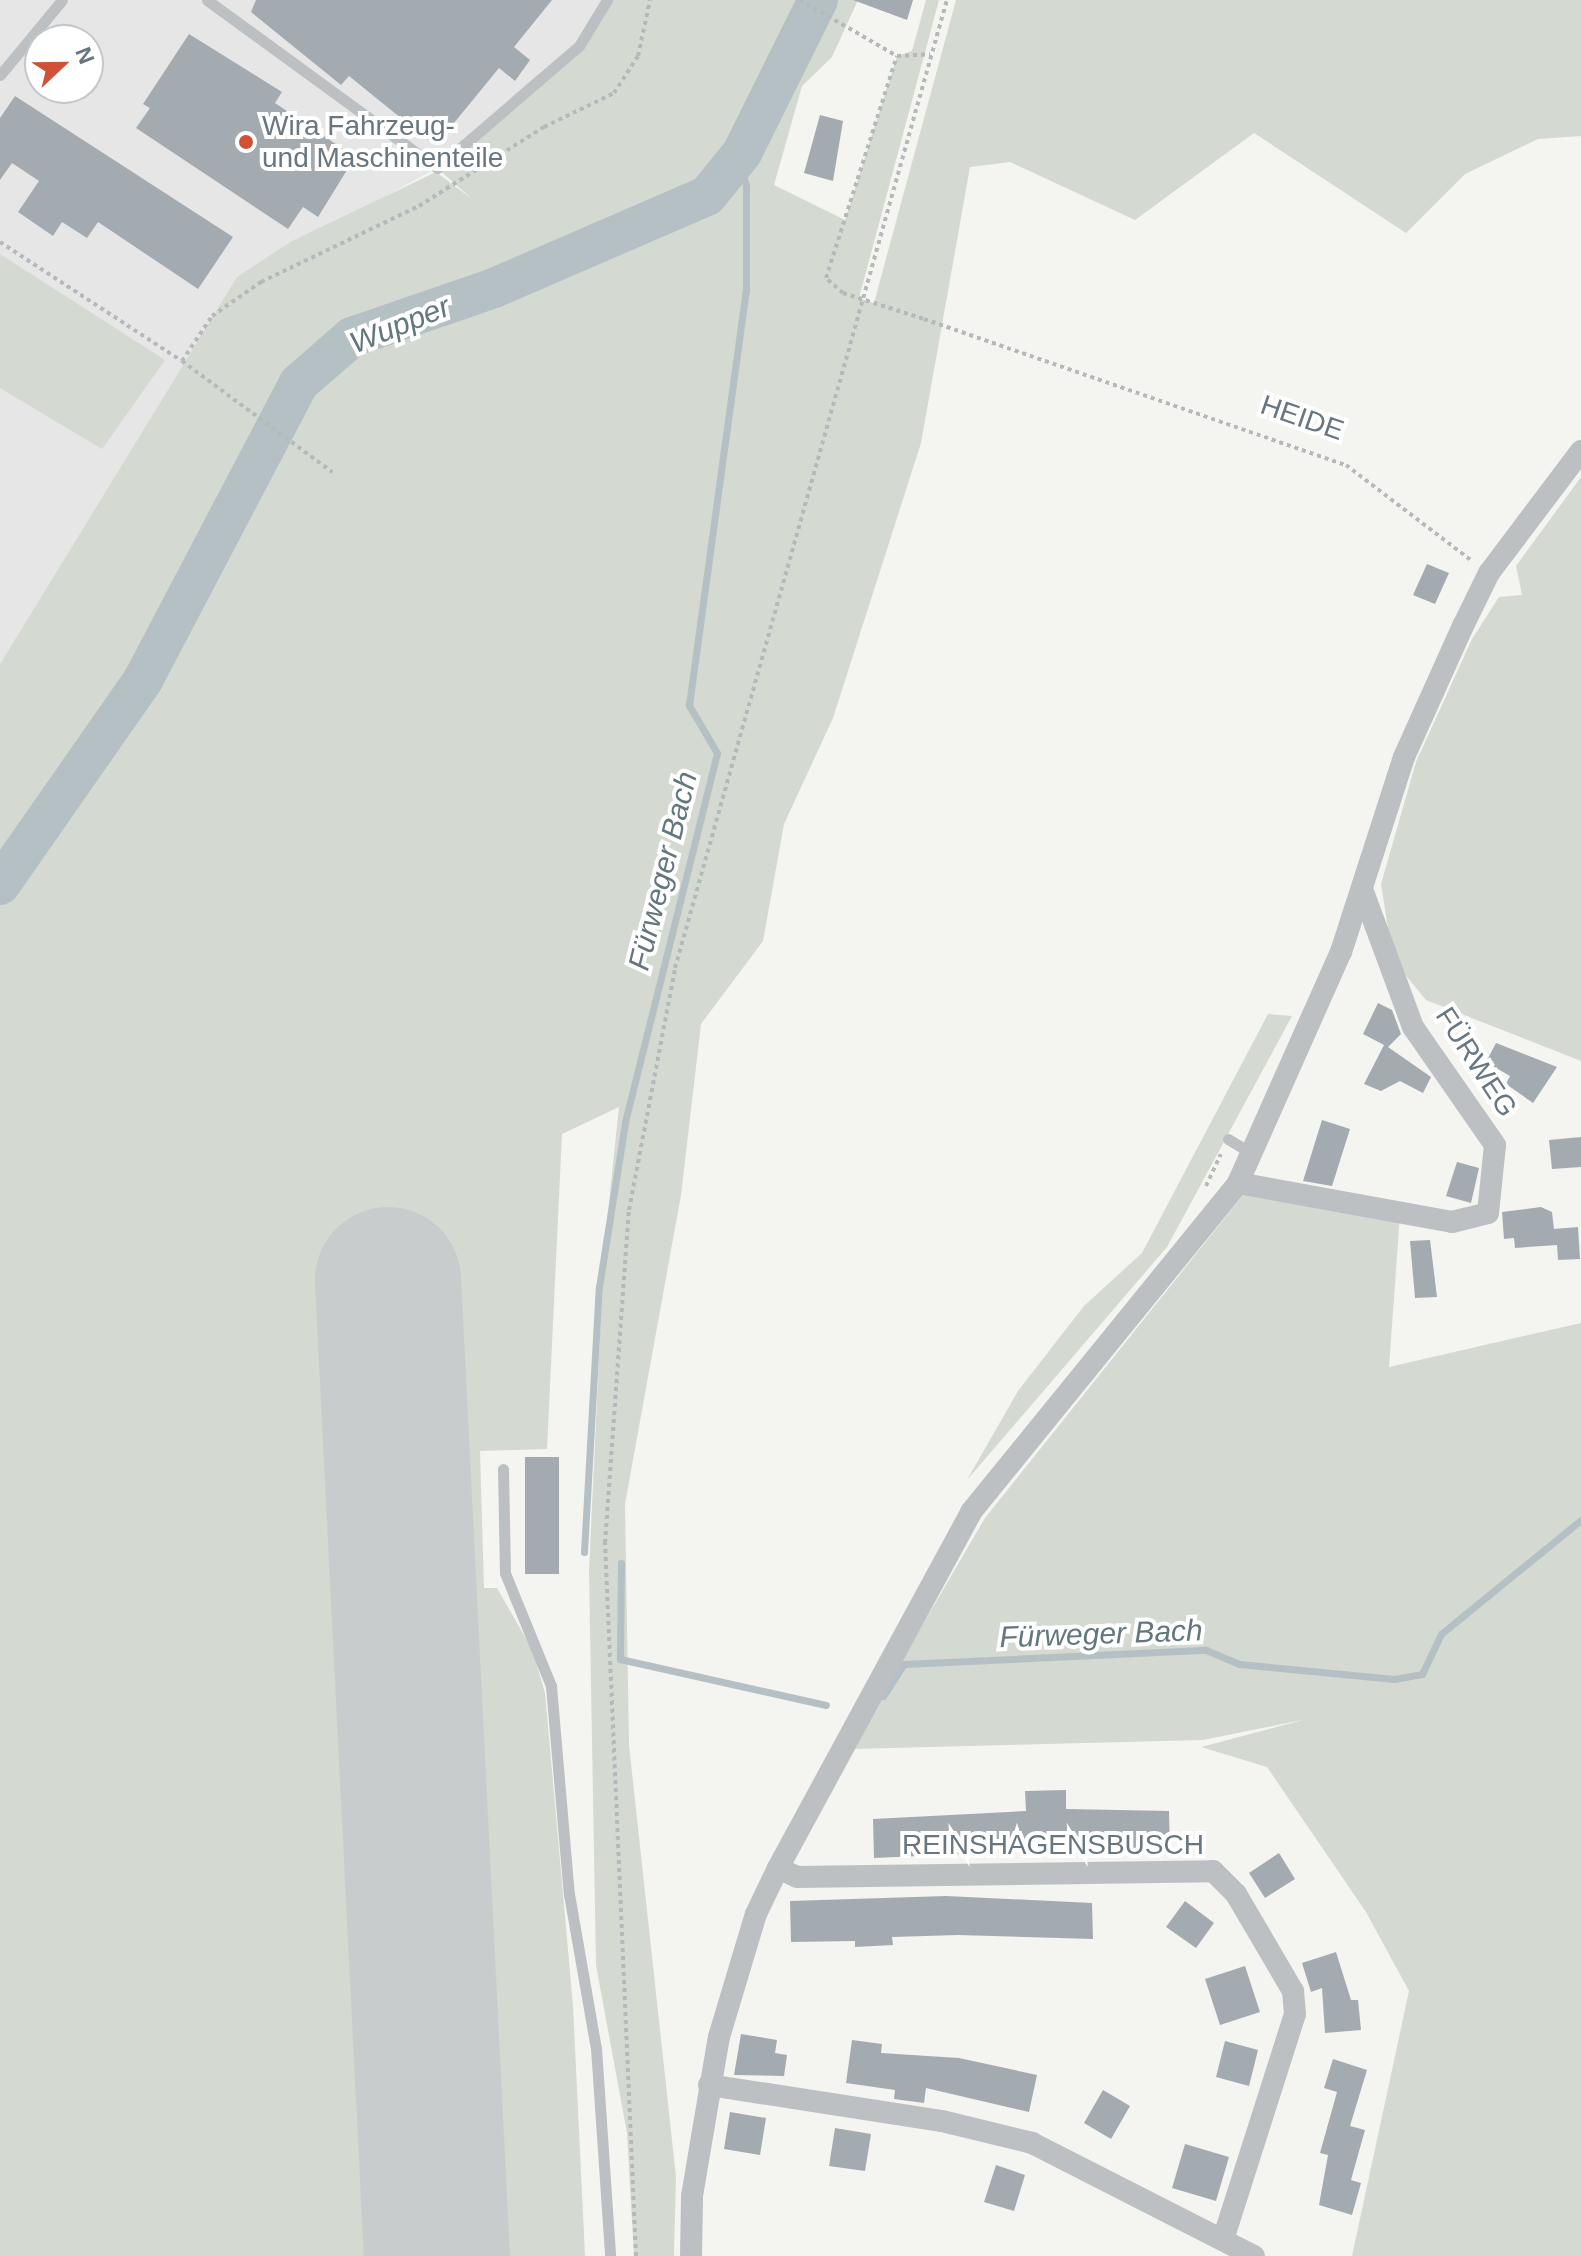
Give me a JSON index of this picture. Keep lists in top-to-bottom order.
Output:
{
  "streets": {
    "street": ["FÜRWEG", "REINSHAGENSBUSCH"],
    "path": ["HEIDE"]
  },
  "water": ["Wupper", "Fürweger Bach"],
  "places": ["Wira Fahrzeug- und Maschinenteile"],
  "north": "right"
}
